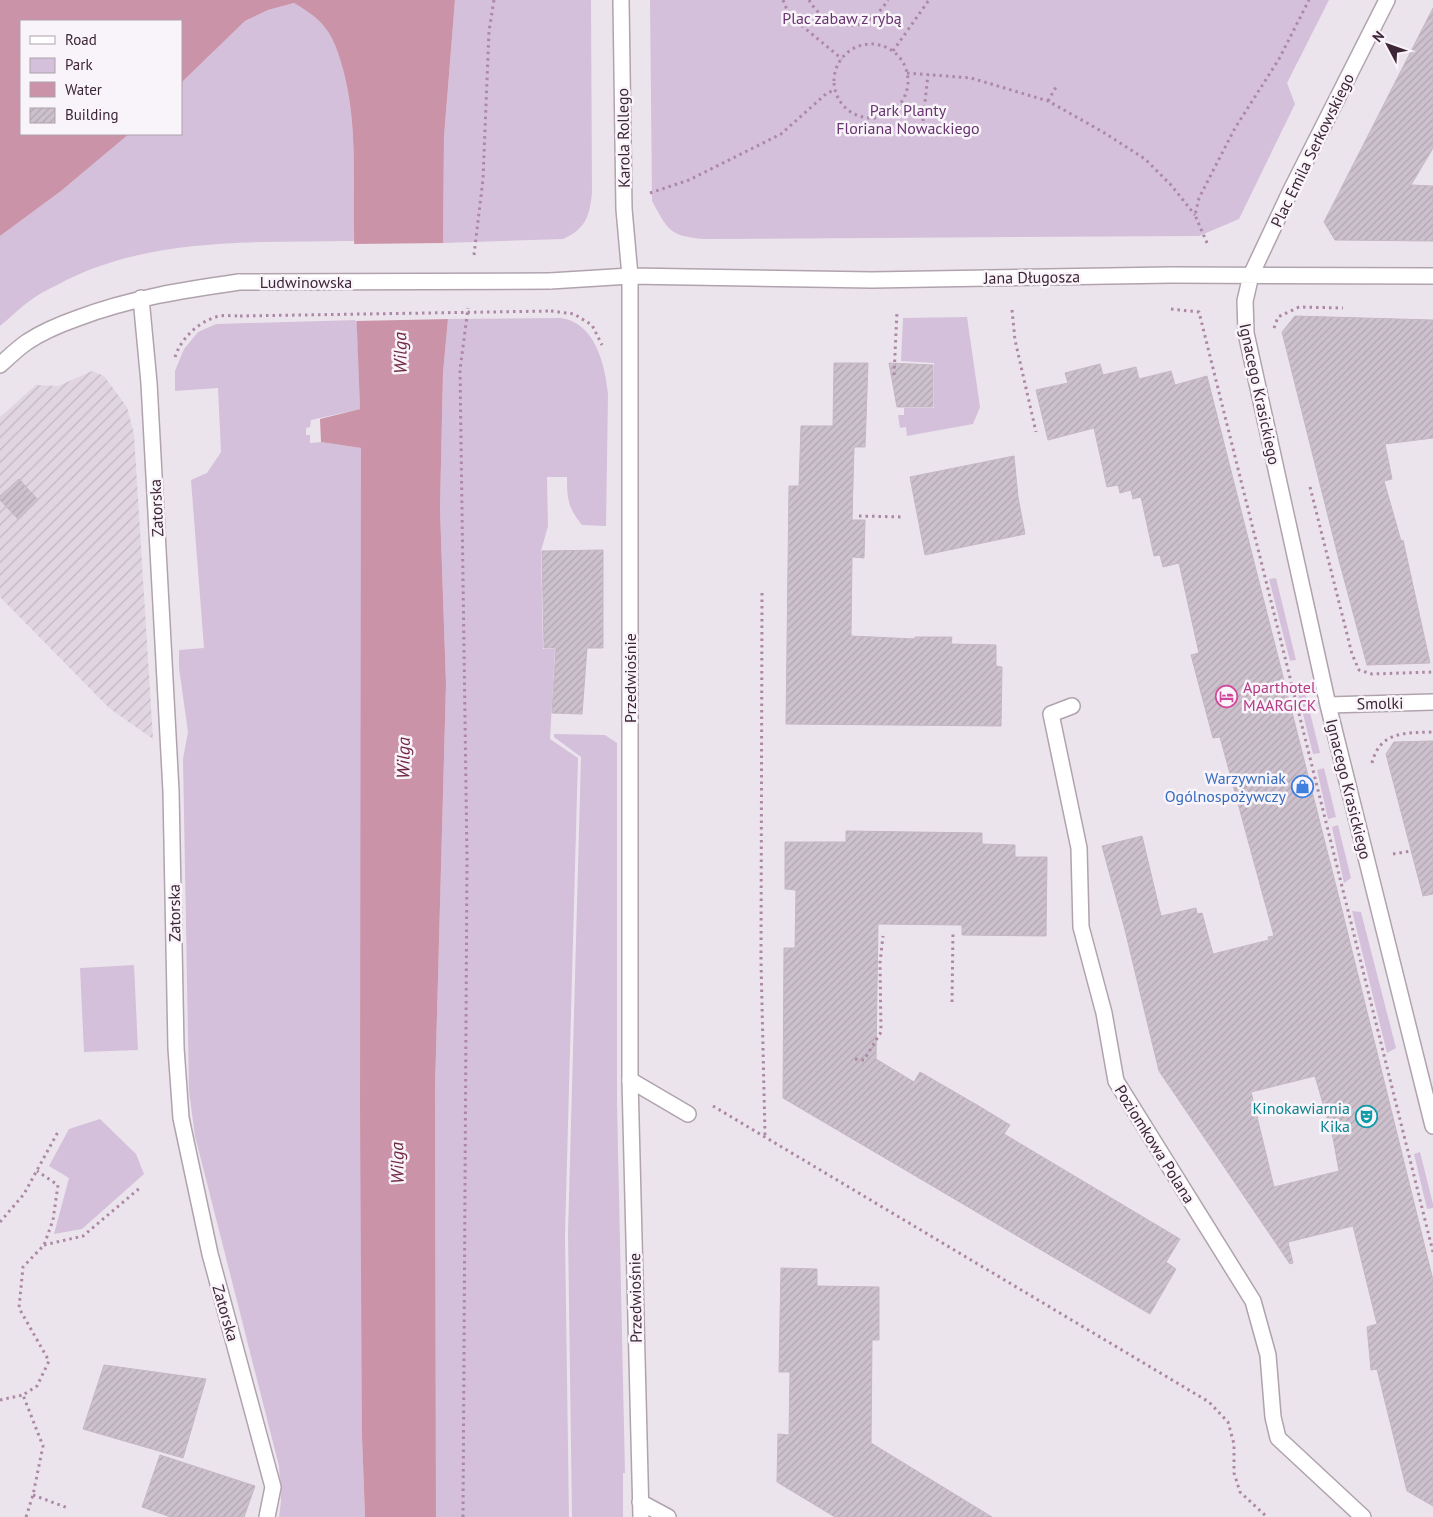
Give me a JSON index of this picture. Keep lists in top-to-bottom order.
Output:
{
  "streets": {
    "street": [
      "Karola Rollego",
      "Plac Emila Serkowskiego",
      "Jana Długosza",
      "Ludwinowska",
      "Ignacego Krasickiego",
      "Zatorska",
      "Przedwiośnie",
      "Smolki",
      "Poziomkowa Polana"
    ]
  },
  "crossings": [
    ["Karola Rollego", "Jana Długosza"],
    ["Karola Rollego", "Ludwinowska"],
    ["Karola Rollego", "Przedwiośnie"],
    ["Plac Emila Serkowskiego", "Jana Długosza"],
    ["Plac Emila Serkowskiego", "Ignacego Krasickiego"],
    ["Jana Długosza", "Ludwinowska"],
    ["Jana Długosza", "Ignacego Krasickiego"],
    ["Jana Długosza", "Przedwiośnie"],
    ["Ludwinowska", "Zatorska"],
    ["Ludwinowska", "Przedwiośnie"],
    ["Ignacego Krasickiego", "Smolki"]
  ],
  "water": ["Wilga"],
  "parks": ["Plac zabaw z rybą", "Park Planty Floriana Nowackiego"],
  "places": {
    "hotel": ["Aparthotel MAARGICK"],
    "shop": ["Warzywniak Ogólnospożywczy"],
    "theatre": ["Kinokawiarnia Kika"]
  },
  "legend": [
    "Road",
    "Park",
    "Water",
    "Building"
  ],
  "north": "top left"
}
